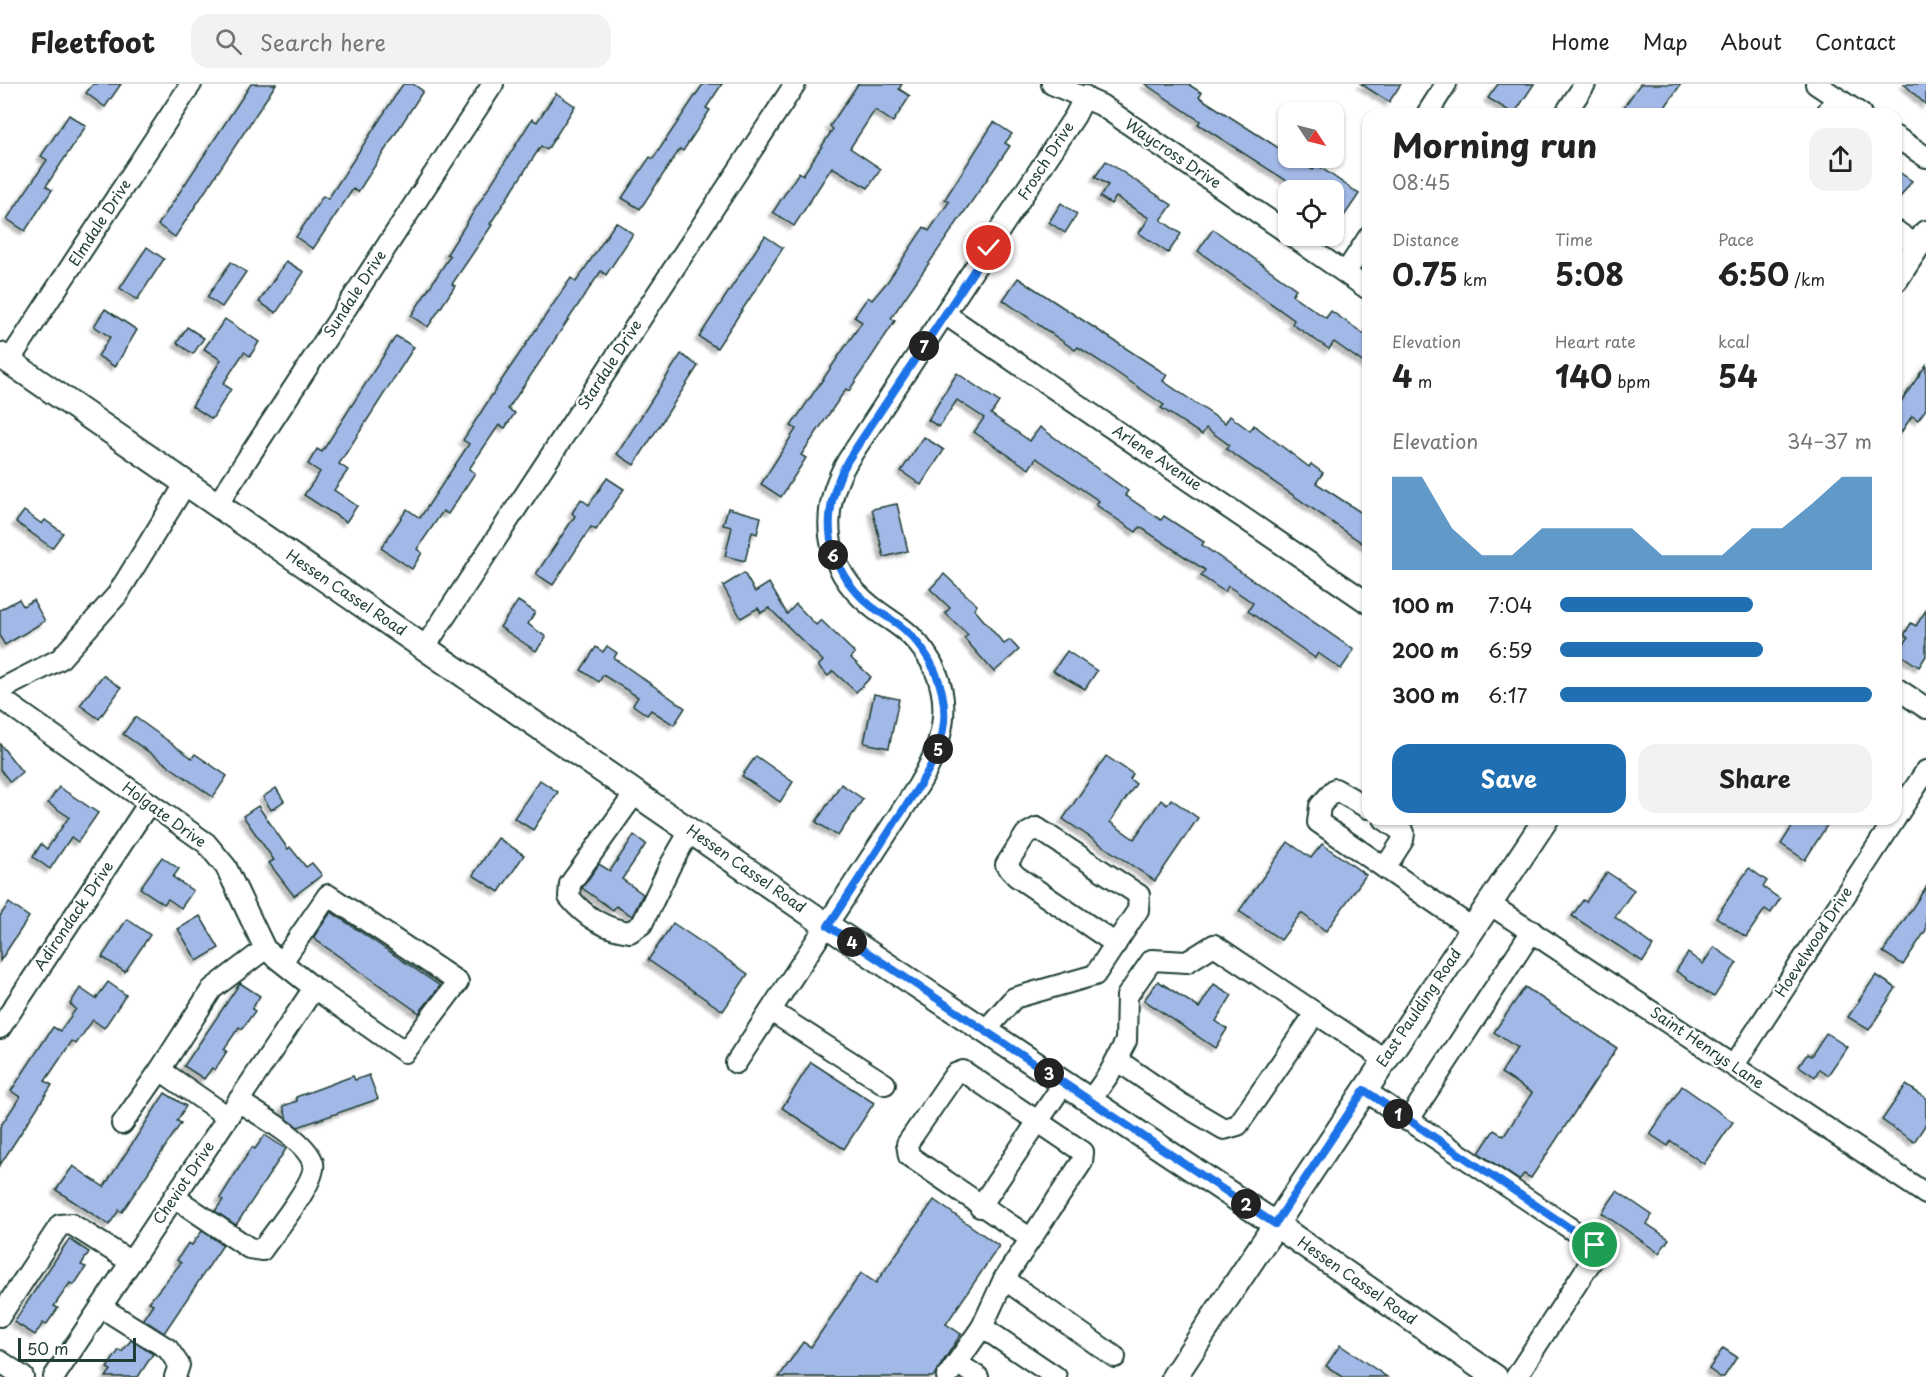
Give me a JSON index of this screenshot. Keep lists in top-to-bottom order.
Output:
{
  "streets": {
    "main road": ["Hessen Cassel Road", "East Paulding Road"],
    "street": [
      "Waycross Drive",
      "Frosch Drive",
      "Elmdale Drive",
      "Sundale Drive",
      "Stardale Drive",
      "Arlene Avenue",
      "Holgate Drive",
      "Adirondack Drive",
      "Hoevelwood Drive",
      "Saint Henrys Lane",
      "Cheviot Drive"
    ]
  },
  "crossings": [
    ["Waycross Drive", "Frosch Drive"],
    ["Frosch Drive", "Arlene Avenue"],
    ["Frosch Drive", "Hessen Cassel Road"],
    ["Elmdale Drive", "Hessen Cassel Road"],
    ["Sundale Drive", "Hessen Cassel Road"],
    ["Stardale Drive", "Hessen Cassel Road"],
    ["Hessen Cassel Road", "East Paulding Road"],
    ["Holgate Drive", "Adirondack Drive"],
    ["Holgate Drive", "Cheviot Drive"],
    ["Hoevelwood Drive", "Saint Henrys Lane"],
    ["East Paulding Road", "Saint Henrys Lane"]
  ],
  "scale_bar": "50 m",
  "north": "bottom right",
  "page": {
    "header": "Fleetfoot",
    "search": "Search here",
    "nav": [
      "Home",
      "Map",
      "About",
      "Contact"
    ],
    "heading": ["Morning run", "08:45"],
    "stats": [
      ["Distance", "0.75 km"],
      ["Time", "5:08"],
      ["Pace", "6:50 /km"],
      ["Elevation", "4 m"],
      ["Heart rate", "140 bpm"],
      ["kcal", "54"]
    ],
    "pins": [
      "7",
      "6",
      "5",
      "4",
      "3",
      "1",
      "2"
    ],
    "chart": ["Elevation", "34–37 m"],
    "list": [
      {
        "name": "100 m",
        "note": "7:04"
      },
      {
        "name": "200 m",
        "note": "6:59"
      },
      {
        "name": "300 m",
        "note": "6:17"
      }
    ],
    "buttons": ["Save", "Share"],
    "scale": "50 m"
  }
}
